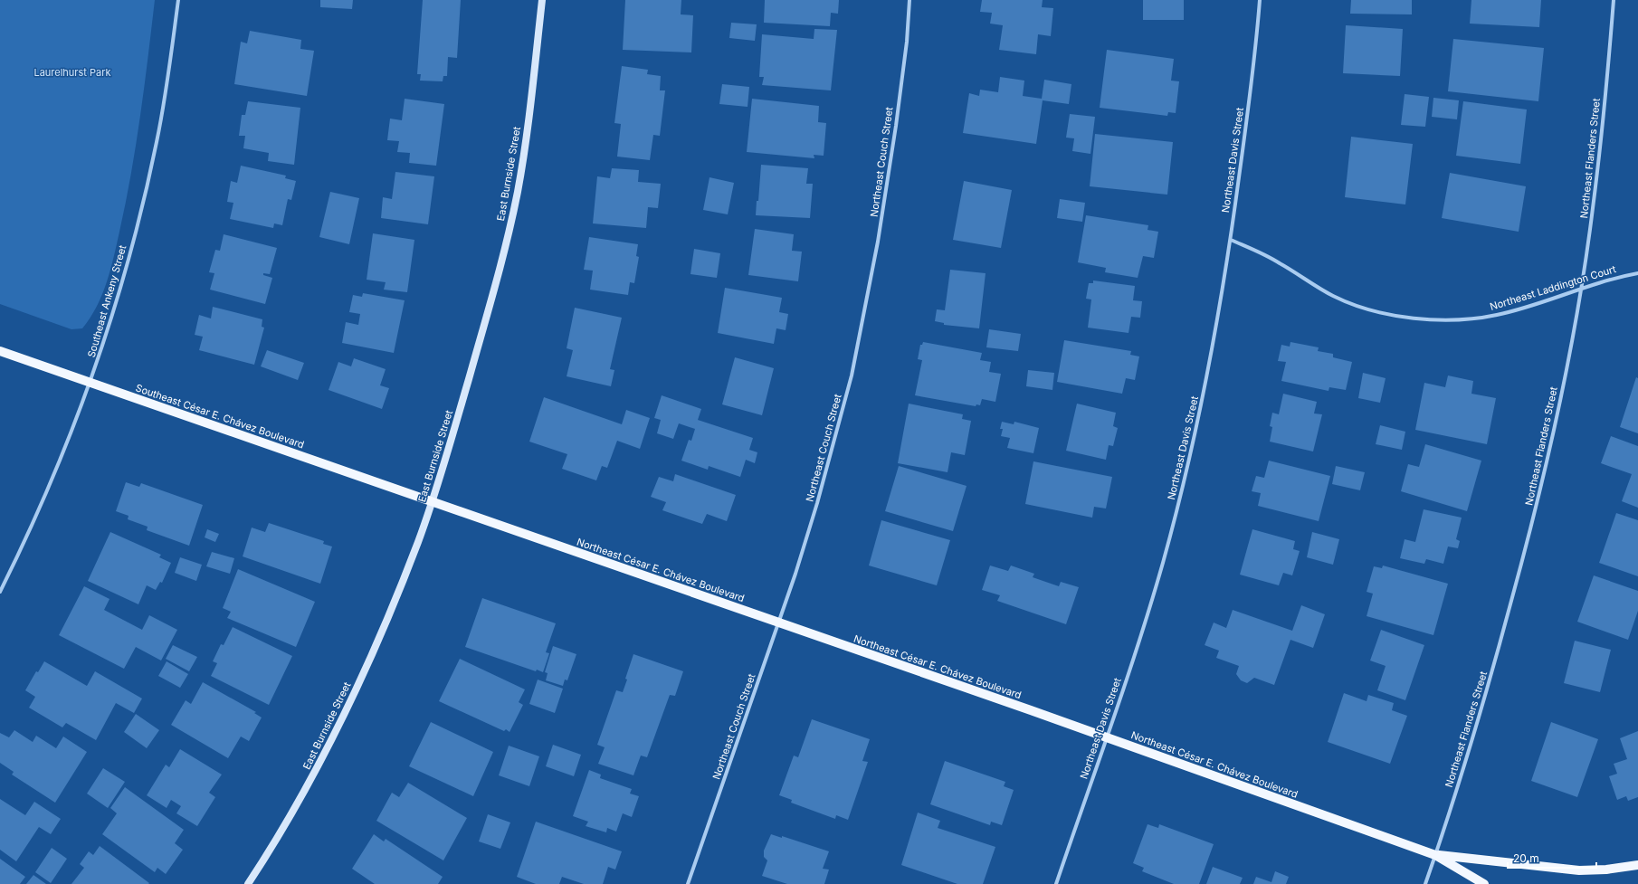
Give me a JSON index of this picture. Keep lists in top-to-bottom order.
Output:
{
  "streets": {
    "main road": ["East Burnside Street", "Southeast César E. Chávez Boulevard", "Northeast César E. Chávez Boulevard"],
    "street": [
      "Northeast Flanders Street",
      "Northeast Davis Street",
      "Northeast Couch Street",
      "Northeast Laddington Court",
      "Southeast Ankeny Street"
    ]
  },
  "crossings": [
    ["Northeast Flanders Street", "Northeast Laddington Court"],
    ["Northeast Flanders Street", "Northeast César E. Chávez Boulevard"],
    ["Northeast Davis Street", "Northeast Laddington Court"],
    ["Northeast Davis Street", "Northeast César E. Chávez Boulevard"],
    ["Northeast Couch Street", "Northeast César E. Chávez Boulevard"],
    ["East Burnside Street", "Southeast César E. Chávez Boulevard"],
    ["East Burnside Street", "Northeast César E. Chávez Boulevard"],
    ["Southeast Ankeny Street", "Southeast César E. Chávez Boulevard"],
    ["Southeast César E. Chávez Boulevard", "Northeast César E. Chávez Boulevard"]
  ],
  "parks": ["Laurelhurst Park"],
  "scale_bar": "20 m"
}
